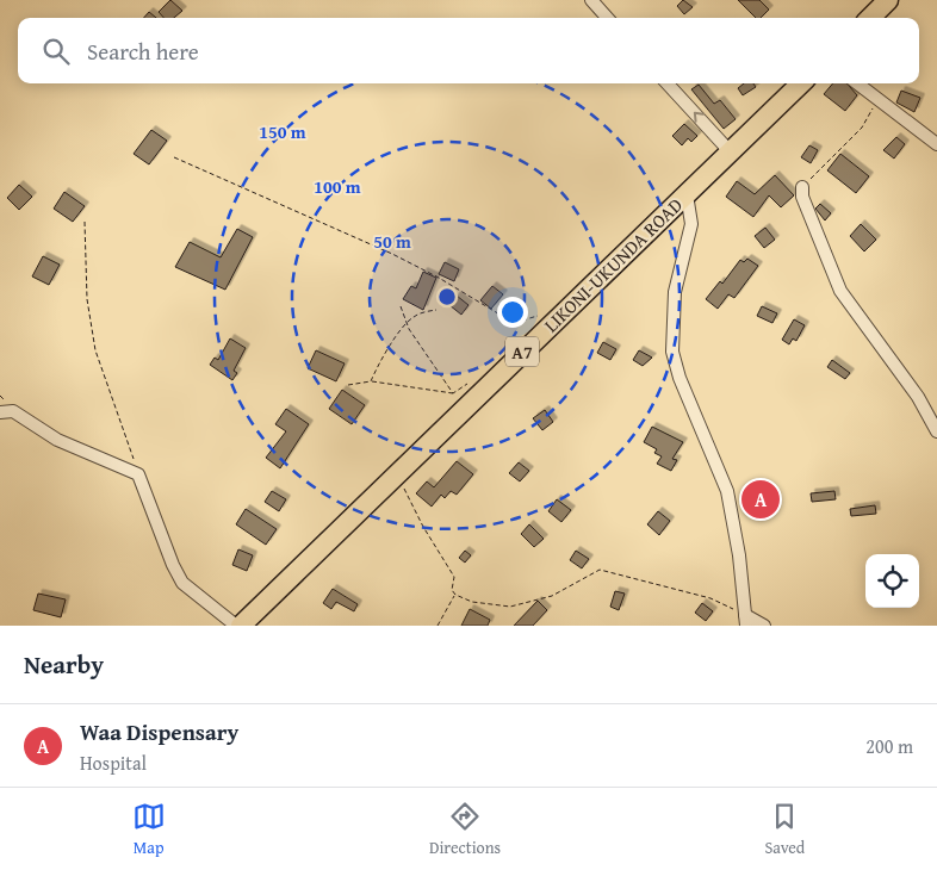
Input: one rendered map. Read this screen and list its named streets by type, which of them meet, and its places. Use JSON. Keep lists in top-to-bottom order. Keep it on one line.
{"streets":{"highway":["LIKONI-UKUNDA ROAD","A7"]},"page":{"search":"Search here","pins":"A","heading":"Nearby","list":[{"mark":"A","name":"Waa Dispensary","note":"Hospital","value":"200 m"}],"nav":["Map","Directions","Saved"]},"rings":["150 m","100 m","50 m"]}
